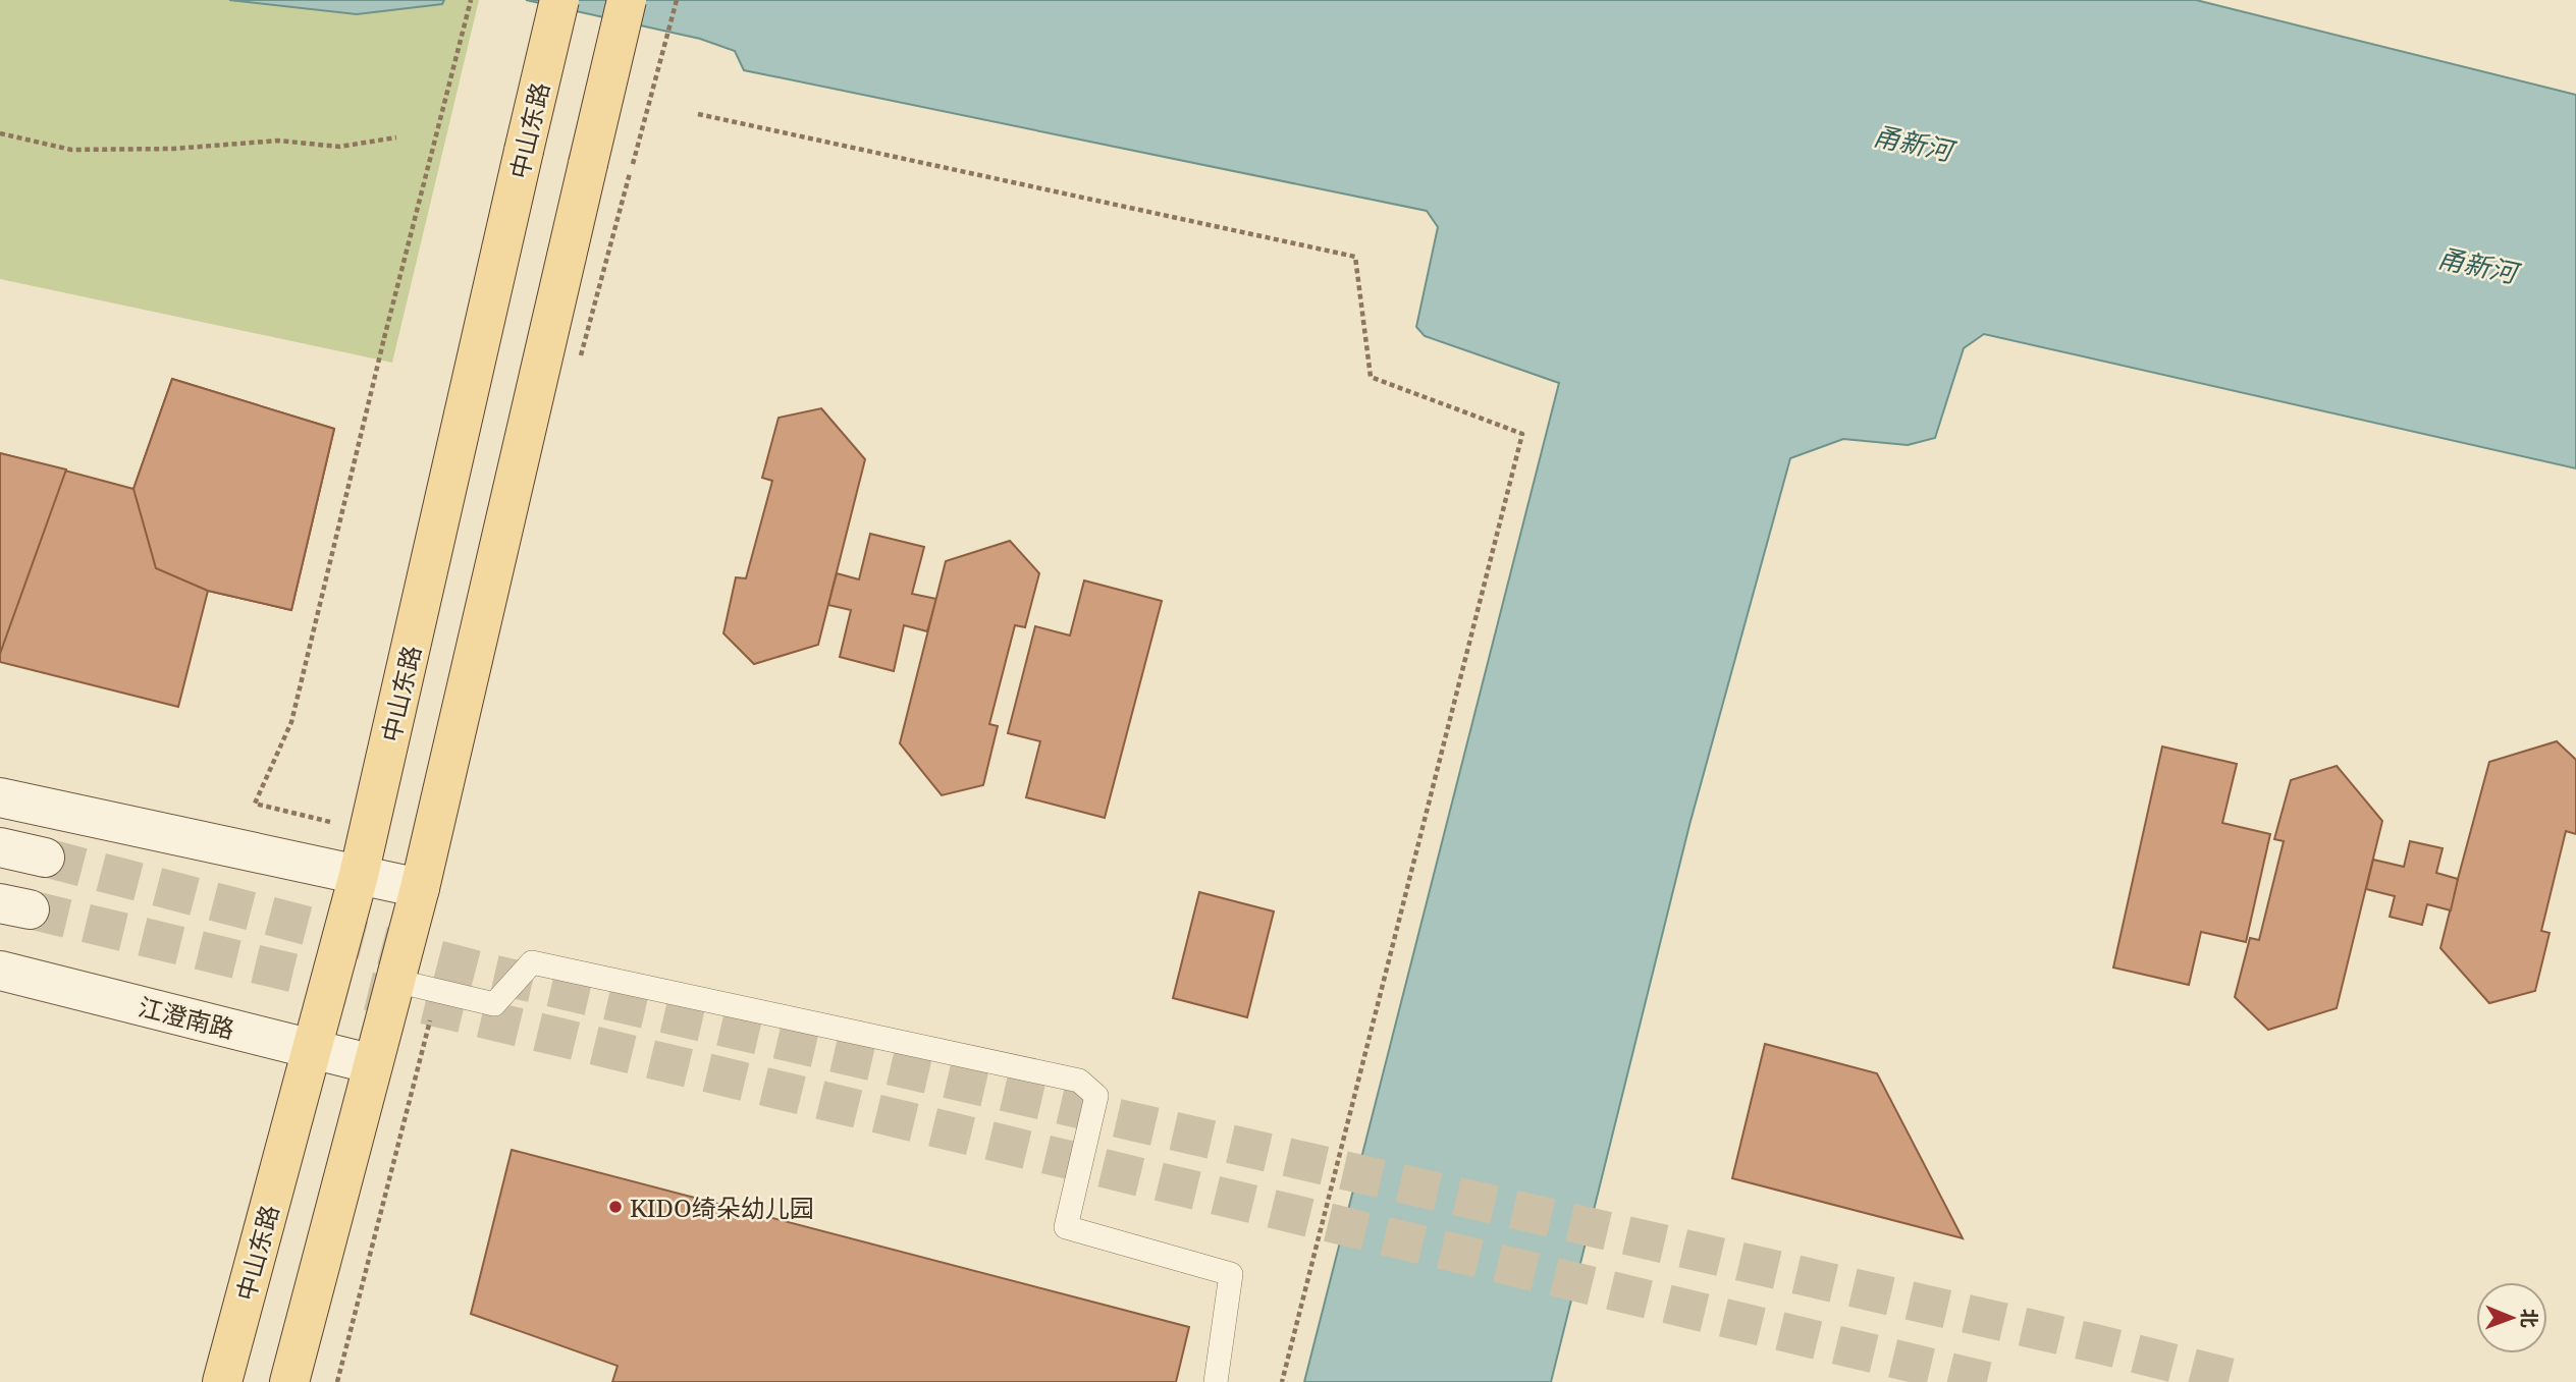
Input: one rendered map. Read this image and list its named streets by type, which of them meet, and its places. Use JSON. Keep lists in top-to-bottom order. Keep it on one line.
{"streets":{"main road":["中山东路","江澄南路"]},"crossings":[["中山东路","江澄南路"]],"water":["甬新河"],"places":["KIDO绮朵幼儿园"],"north":"right"}
